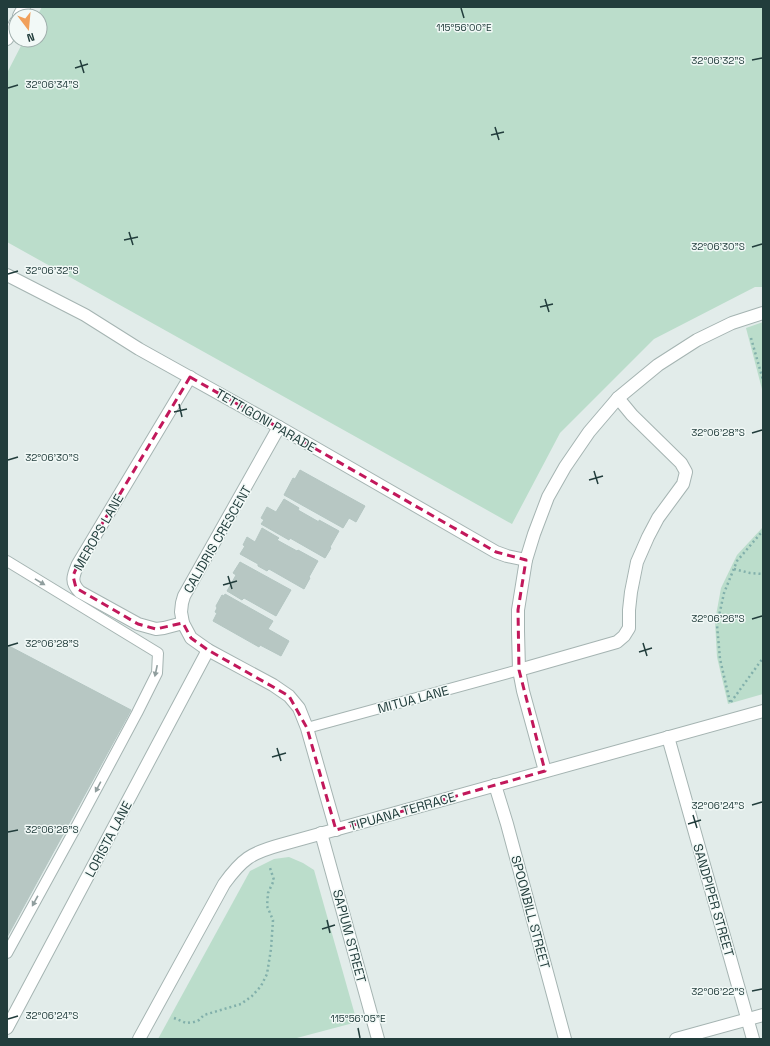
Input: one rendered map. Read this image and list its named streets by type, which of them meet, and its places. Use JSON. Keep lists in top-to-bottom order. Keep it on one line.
{"streets":{"street":["TETTIGONI PARADE","MEROPS LANE","CALIDRIS CRESCENT","TIPUANA TERRACE","LORISTA LANE","SANDPIPER STREET","SPOONBILL STREET","SAPIUM STREET"],"lane":["MITUA LANE"]},"crossings":[["TETTIGONI PARADE","MEROPS LANE"],["TETTIGONI PARADE","CALIDRIS CRESCENT"],["MEROPS LANE","CALIDRIS CRESCENT"],["CALIDRIS CRESCENT","MITUA LANE"],["CALIDRIS CRESCENT","TIPUANA TERRACE"],["CALIDRIS CRESCENT","LORISTA LANE"],["TIPUANA TERRACE","SANDPIPER STREET"],["TIPUANA TERRACE","SPOONBILL STREET"],["TIPUANA TERRACE","SAPIUM STREET"]],"north":"bottom","coordinates":["115°56'00\"E","32°06'32\"S","32°06'34\"S","32°06'30\"S","32°06'28\"S","32°06'26\"S","32°06'24\"S","32°06'22\"S","115°56'05\"E"]}
